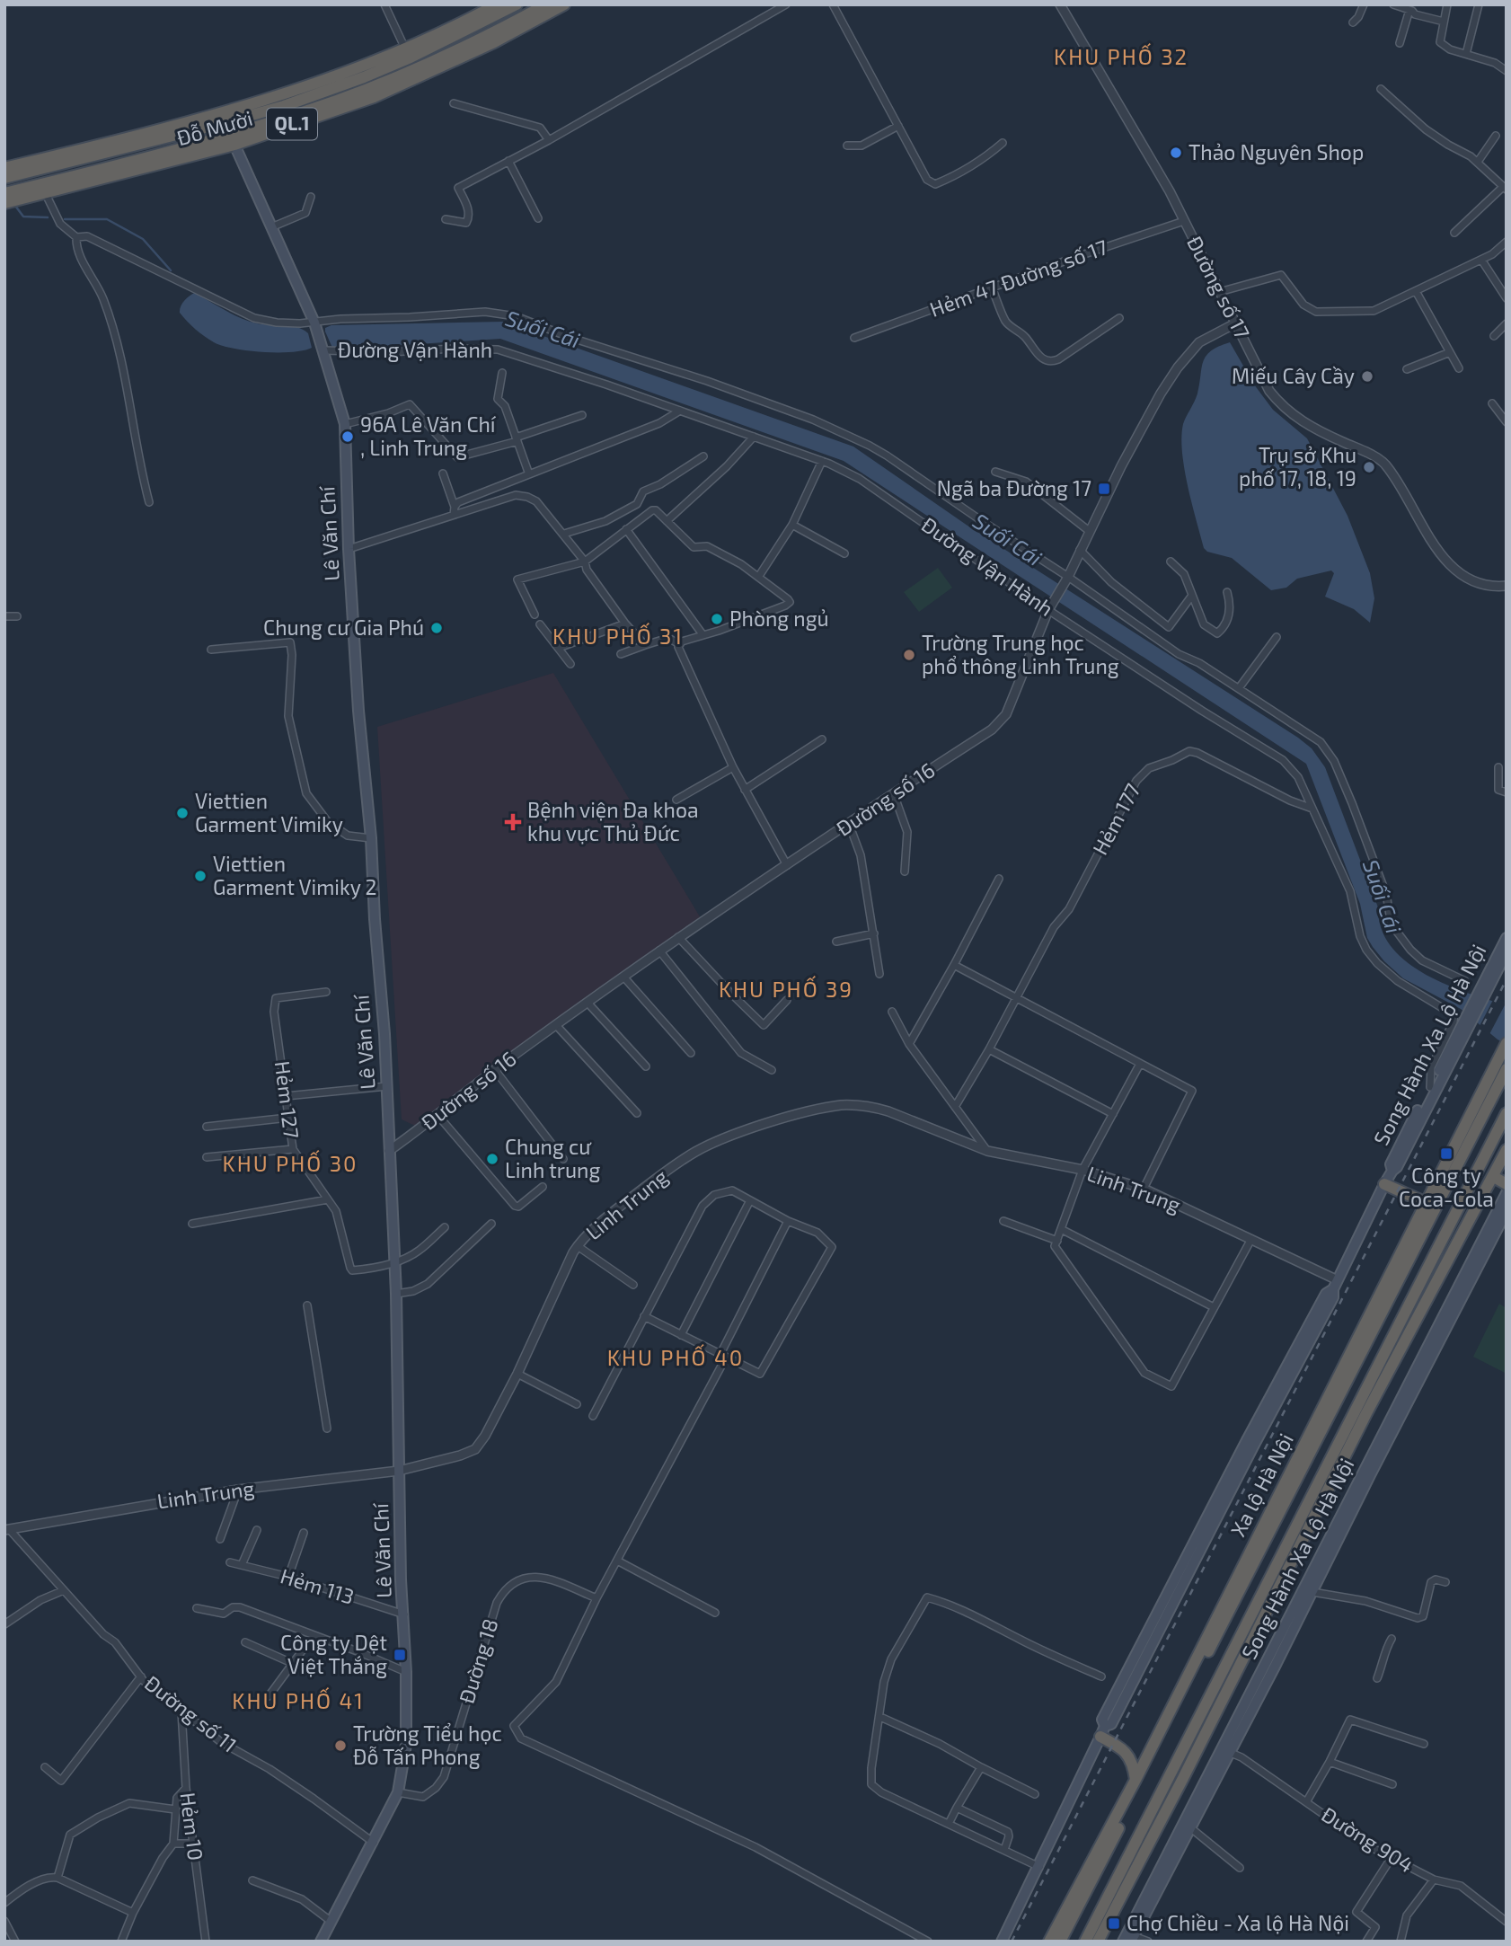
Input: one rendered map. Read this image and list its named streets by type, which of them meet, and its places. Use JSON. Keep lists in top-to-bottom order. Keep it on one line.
{"streets":{"highway":["QL.1","Đỗ Mười","Xa lộ Hà Nội"],"main road":["Lê Văn Chí","Song Hành Xa Lộ Hà Nội"],"street":["Hẻm 47 Đường số 17","Đường số 17","Đường Vận Hành","Đường số 16","Hẻm 177","Hẻm 127","Linh Trung","Hẻm 113","Đường 18","Đường số 11","Hẻm 10","Đường 904"]},"crossings":[["Đỗ Mười","Lê Văn Chí"],["Hẻm 47 Đường số 17","Đường số 17"],["Đường số 17","Đường số 16"],["Đường Vận Hành","Lê Văn Chí"],["Đường Vận Hành","Đường số 16"],["Đường Vận Hành","Hẻm 177"],["Đường Vận Hành","Song Hành Xa Lộ Hà Nội"],["Lê Văn Chí","Đường số 16"],["Lê Văn Chí","Hẻm 127"],["Lê Văn Chí","Linh Trung"],["Lê Văn Chí","Hẻm 113"],["Lê Văn Chí","Đường 18"],["Lê Văn Chí","Đường số 11"],["Song Hành Xa Lộ Hà Nội","Linh Trung"],["Song Hành Xa Lộ Hà Nội","Đường 904"],["Linh Trung","Đường số 11"],["Đường số 11","Hẻm 10"]],"districts":["KHU PHỐ 32","KHU PHỐ 31","KHU PHỐ 39","KHU PHỐ 30","KHU PHỐ 40","KHU PHỐ 41"],"water":["Suối Cái"],"places":{"other":["Thảo Nguyên Shop","Miếu Cây Cầy","96A Lê Văn Chí , Linh Trung","Trụ sở Khu phố 17, 18, 19","Phòng ngủ","Chung cư Gia Phú","Trường Trung học phổ thông Linh Trung","Viettien Garment Vimiky","Viettien Garment Vimiky 2","Chung cư Linh trung","Trường Tiểu học Đỗ Tấn Phong"],"transit":["Ngã ba Đường 17","Công ty Coca-Cola","Công ty Dệt Việt Thắng","Chợ Chiều - Xa lộ Hà Nội"],"health":["Bệnh viện Đa khoa khu vực Thủ Đức"]}}
